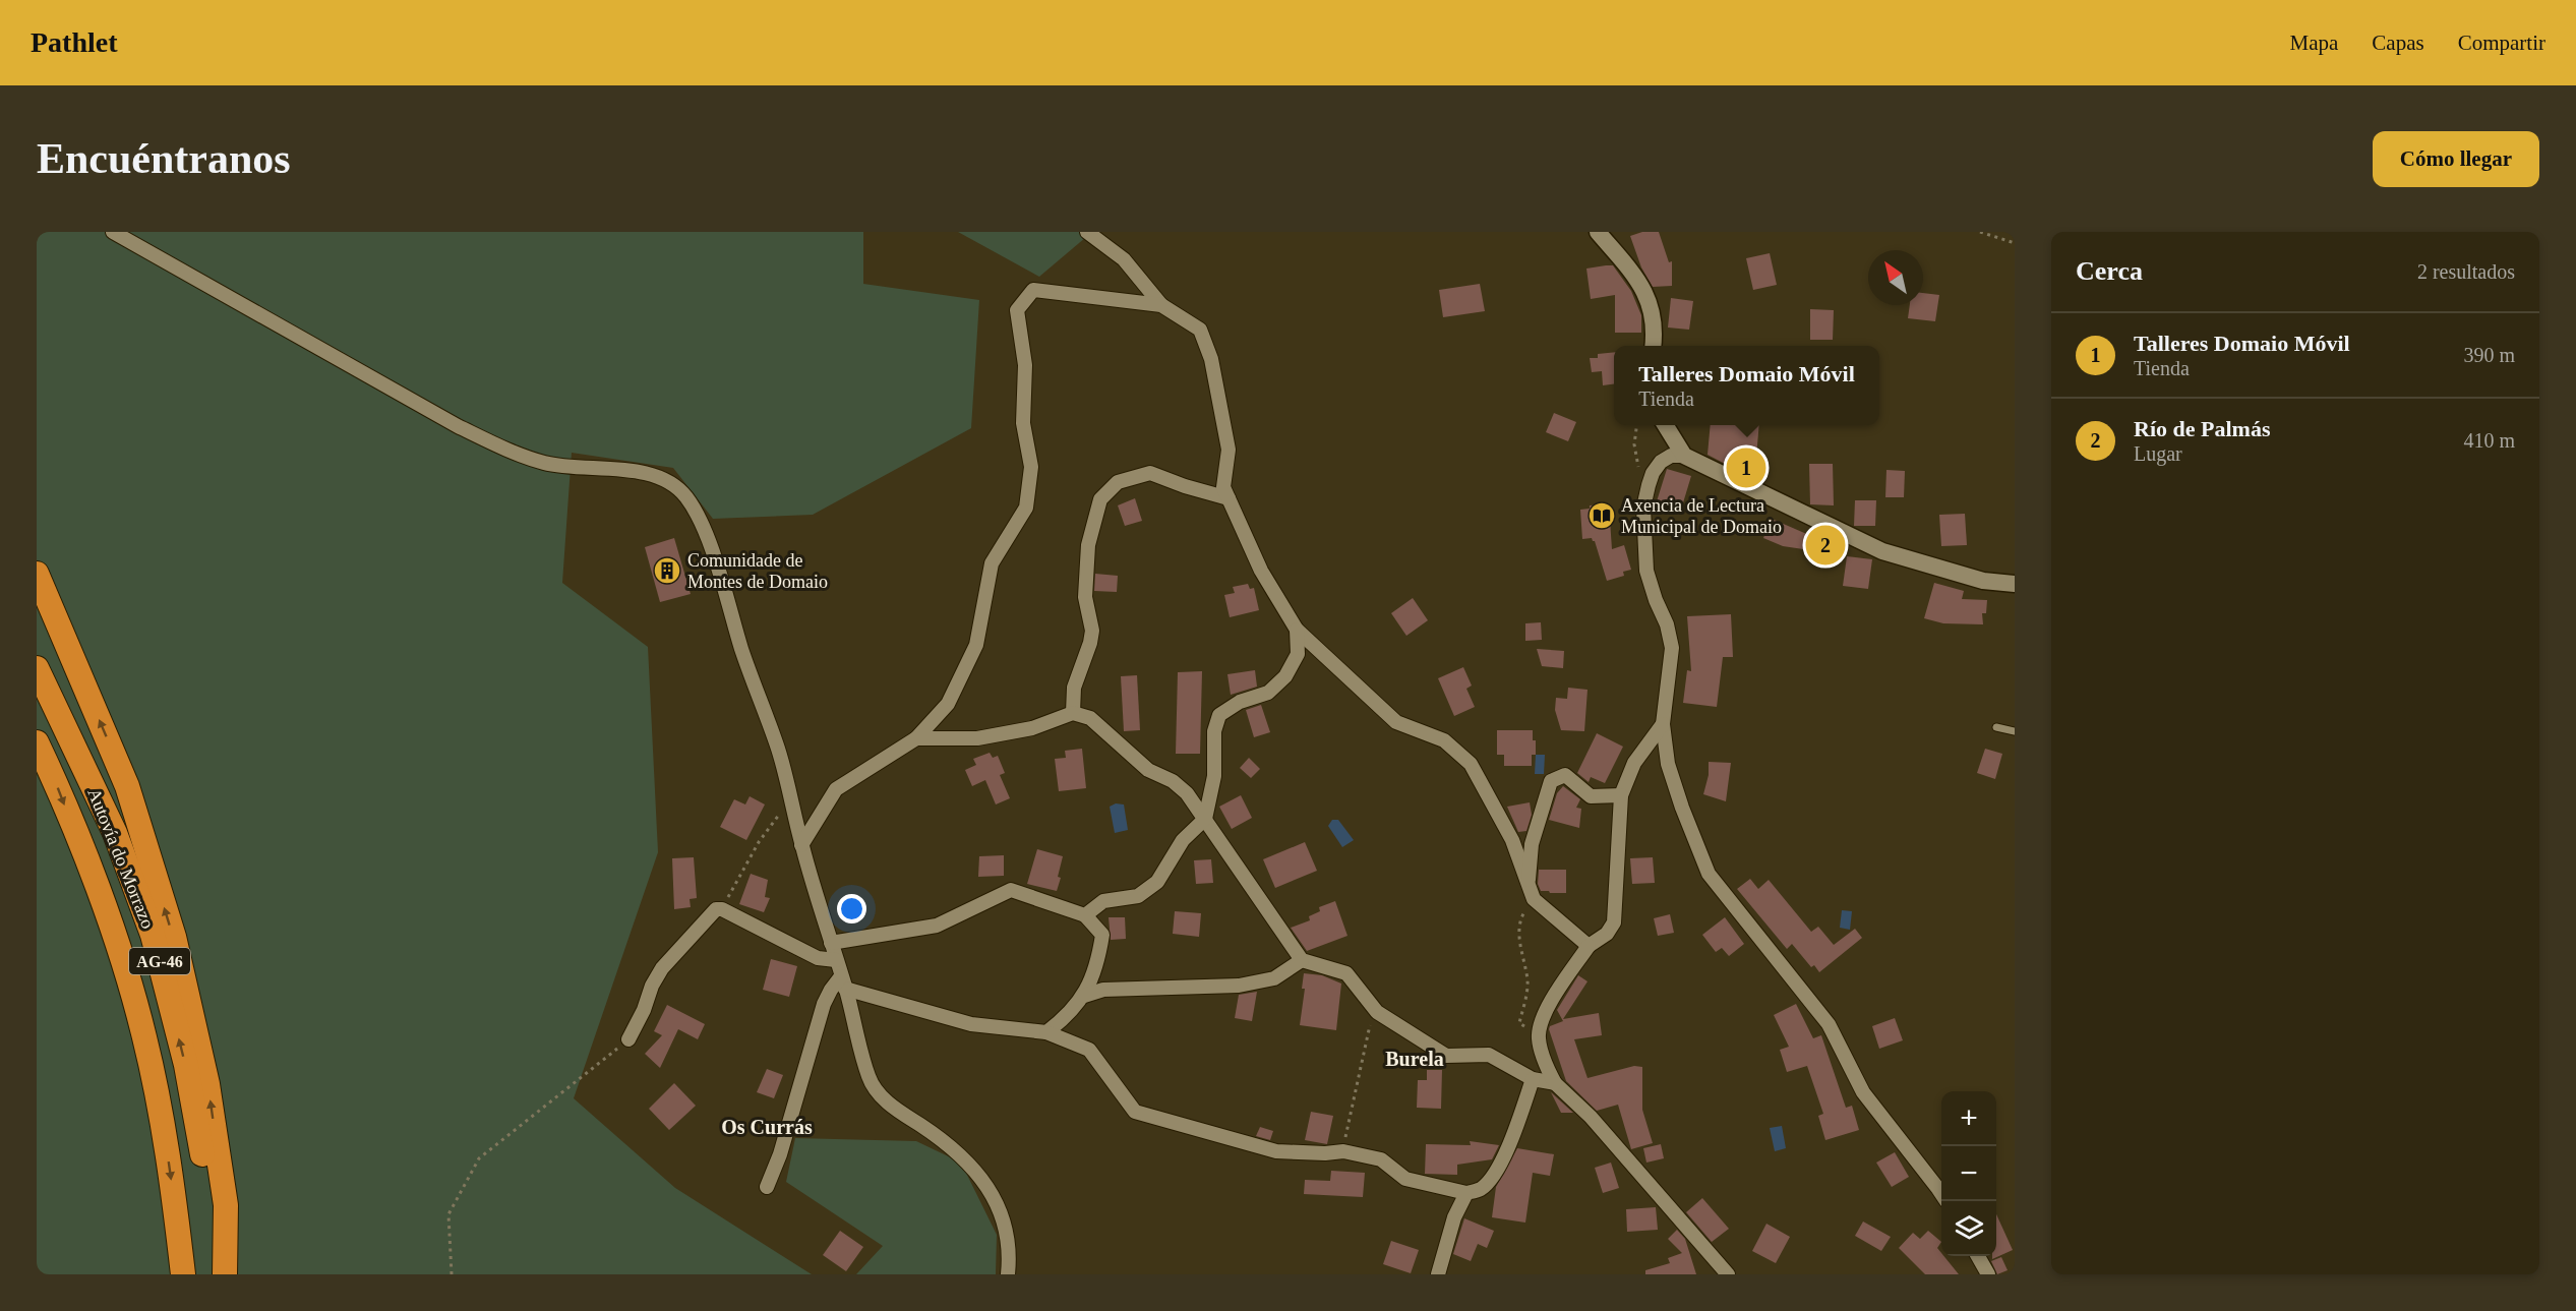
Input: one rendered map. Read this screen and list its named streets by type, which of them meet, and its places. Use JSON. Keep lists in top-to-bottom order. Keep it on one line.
{"streets":{"highway":["Autovía do Morrazo","AG-46"]},"districts":["Burela","Os Currás"],"places":{"library":["Axencia de Lectura Municipal de Domaio"],"building":["Comunidade de Montes de Domaio"]},"north":"top left","page":{"header":"Pathlet","nav":["Mapa","Capas","Compartir"],"buttons":"Cómo llegar","title":"Encuéntranos","heading":["Cerca","2 resultados"],"list":[{"mark":"1","name":"Talleres Domaio Móvil","note":"Tienda","value":"390 m"},{"mark":"2","name":"Río de Palmás","note":"Lugar","value":"410 m"}],"popup":["Talleres Domaio Móvil","Tienda"],"pins":["1","2"],"map_buttons":["+","−"]}}
